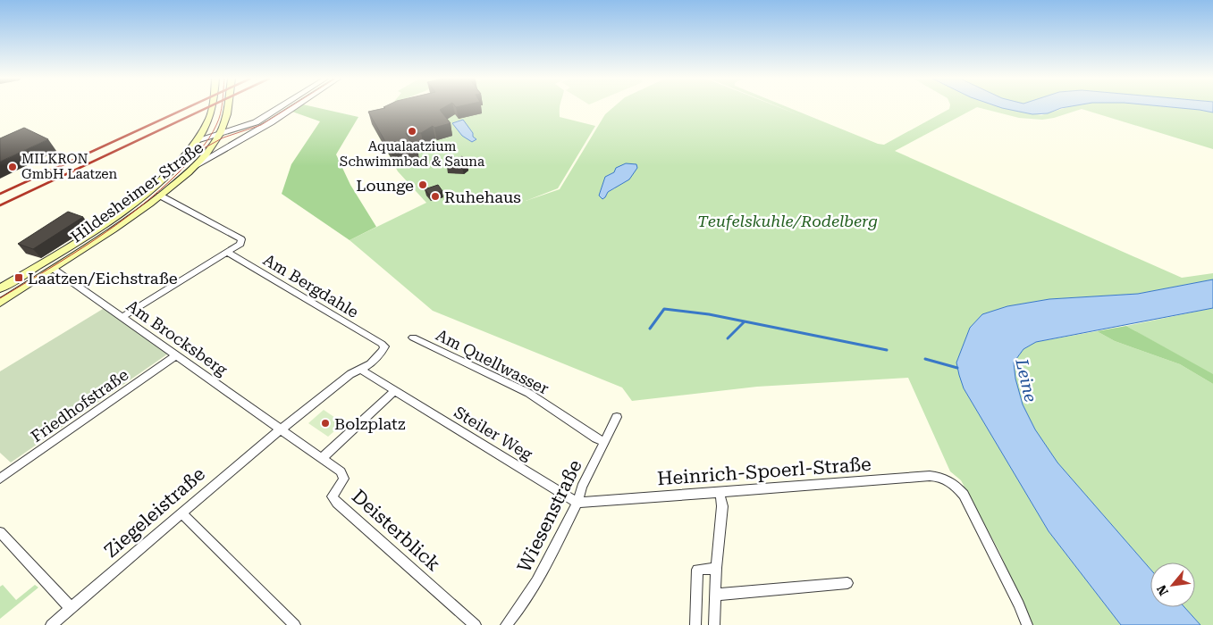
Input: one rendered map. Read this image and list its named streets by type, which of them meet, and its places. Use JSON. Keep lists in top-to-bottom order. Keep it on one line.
{"streets":{"main road":["Hildesheimer Straße"],"street":["Am Bergdahle","Am Brocksberg","Am Quellwasser","Friedhofstraße","Steiler Weg","Heinrich-Spoerl-Straße","Ziegeleistraße","Wiesenstraße","Deisterblick"]},"crossings":[["Hildesheimer Straße","Am Brocksberg"],["Am Bergdahle","Ziegeleistraße"],["Am Brocksberg","Friedhofstraße"],["Am Brocksberg","Ziegeleistraße"],["Am Quellwasser","Wiesenstraße"],["Steiler Weg","Heinrich-Spoerl-Straße"],["Steiler Weg","Ziegeleistraße"],["Steiler Weg","Wiesenstraße"],["Heinrich-Spoerl-Straße","Wiesenstraße"]],"water":["Leine"],"parks":["Teufelskuhle/Rodelberg"],"places":{"other":["Aqualaatzium Schwimmbad & Sauna","MILKRON GmbH Laatzen","Lounge","Ruhehaus","Bolzplatz"],"transit":["Laatzen/Eichstraße"]},"north":"bottom left"}
